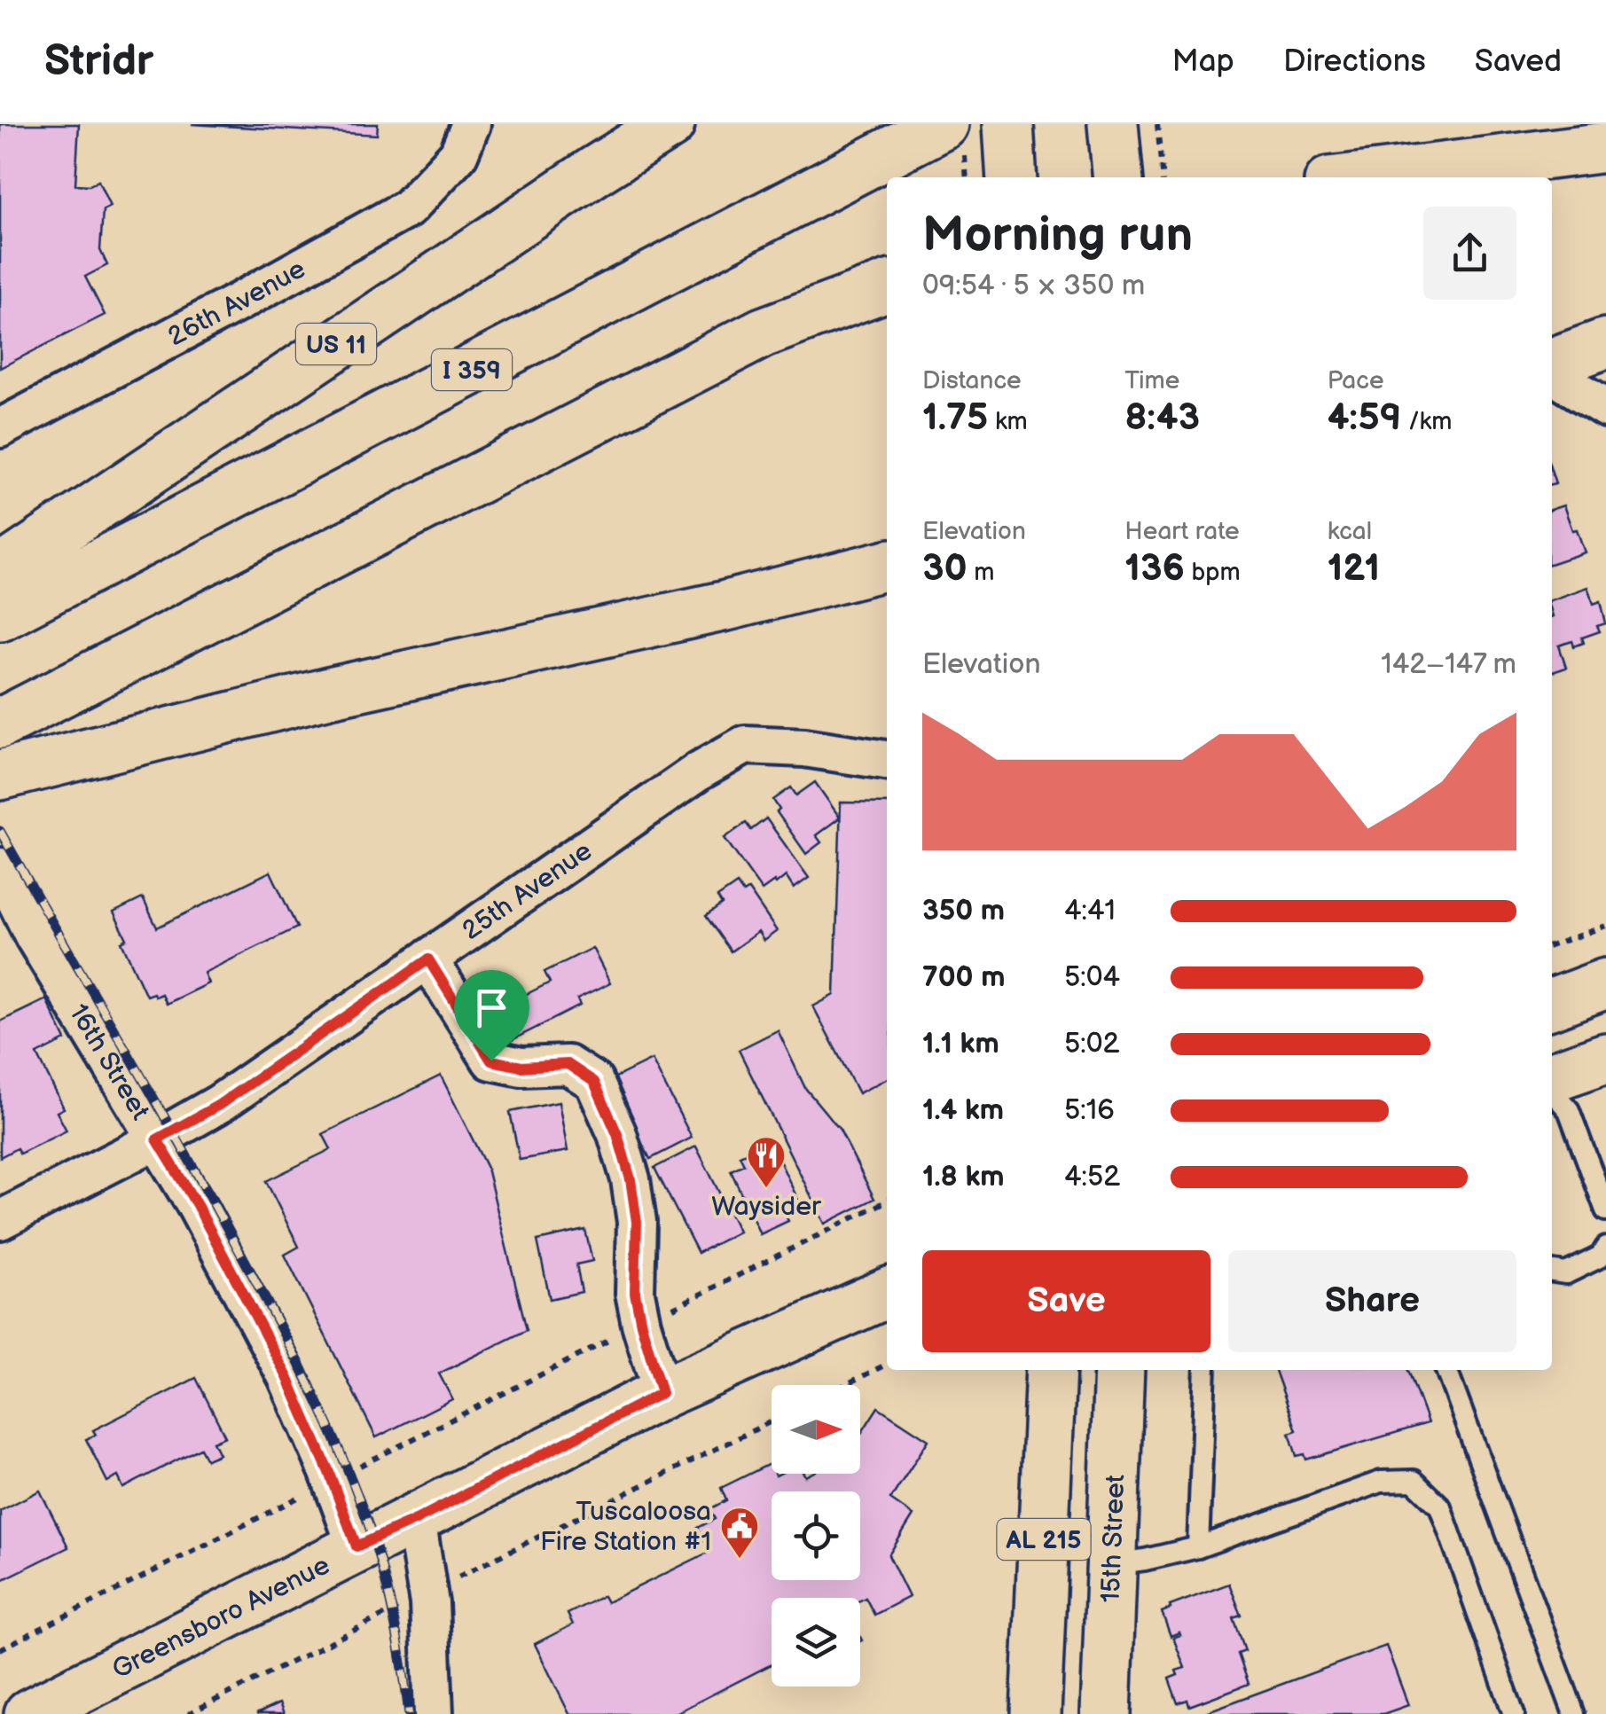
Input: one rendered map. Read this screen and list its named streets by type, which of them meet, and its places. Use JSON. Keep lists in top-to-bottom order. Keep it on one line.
{"streets":{"main road":["US 11","I 359","AL 215","15th Street","Greensboro Avenue"],"street":["26th Avenue","25th Avenue","16th Street"]},"crossings":[["25th Avenue","16th Street"],["16th Street","Greensboro Avenue"]],"places":{"restaurant":["Waysider"],"public building":["Tuscaloosa Fire Station #1"]},"north":"right","page":{"header":"Stridr","nav":["Map","Directions","Saved"],"heading":["Morning run","09:54 · 5 × 350 m"],"stats":[["Distance","1.75 km"],["Time","8:43"],["Pace","4:59 /km"],["Elevation","30 m"],["Heart rate","136 bpm"],["kcal","121"]],"chart":["Elevation","142–147 m"],"list":[{"name":"350 m","note":"4:41"},{"name":"700 m","note":"5:04"},{"name":"1.1 km","note":"5:02"},{"name":"1.4 km","note":"5:16"},{"name":"1.8 km","note":"4:52"}],"buttons":["Save","Share"]}}
